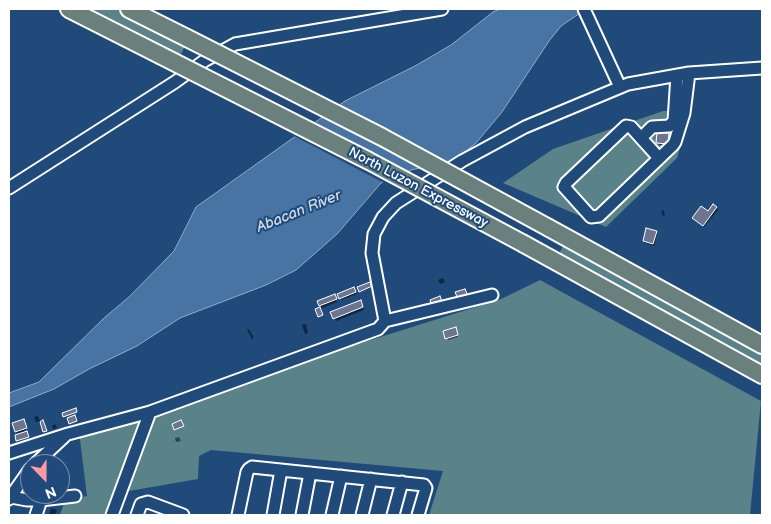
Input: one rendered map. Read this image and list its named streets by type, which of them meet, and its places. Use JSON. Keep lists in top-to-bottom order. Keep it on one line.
{"streets":{"highway":["North Luzon Expressway"]},"water":["Abacan River"],"north":"bottom"}
